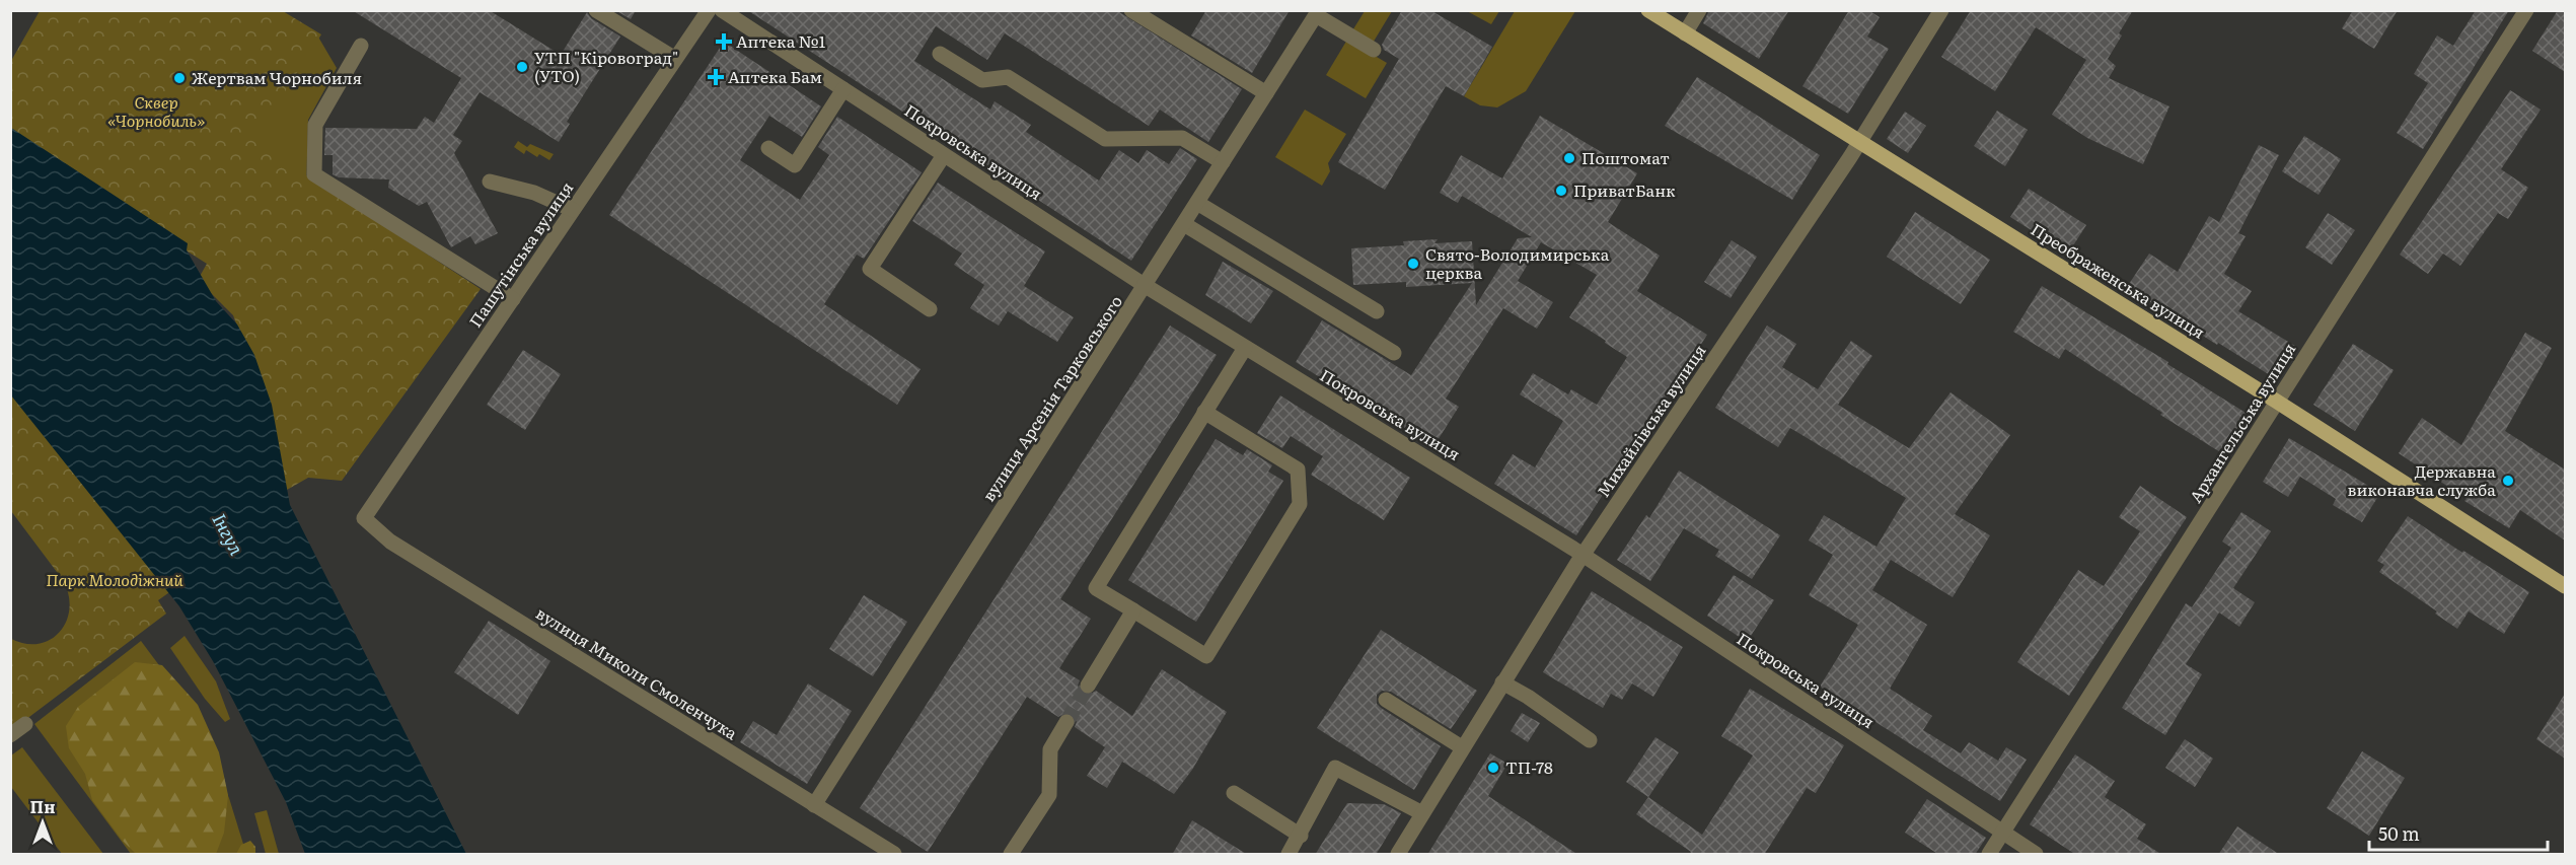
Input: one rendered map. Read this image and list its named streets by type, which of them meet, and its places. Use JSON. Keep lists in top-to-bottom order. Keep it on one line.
{"streets":{"main road":["Преображенська вулиця"],"street":["Покровська вулиця","Пашутінська вулиця","вулиця Арсенія Тарковського","Михайлівська вулиця","Архангельська вулиця","вулиця Миколи Смоленчука"]},"crossings":[["Покровська вулиця","вулиця Арсенія Тарковського"],["Покровська вулиця","Михайлівська вулиця"],["Покровська вулиця","Архангельська вулиця"],["Пашутінська вулиця","вулиця Миколи Смоленчука"],["Преображенська вулиця","Михайлівська вулиця"],["Преображенська вулиця","Архангельська вулиця"],["вулиця Арсенія Тарковського","вулиця Миколи Смоленчука"]],"water":["Інгул"],"parks":["Сквер «Чорнобиль»","Парк Молодіжний"],"places":{"health":["Аптека №1","Аптека Бам"],"other":["УТП \"Кіровоград\" (УТО)","Жертвам Чорнобиля","Поштомат","ПриватБанк","Свято-Володимирська церква","Державна виконавча служба","ТП-78"]},"scale_bar":"50 m","north":"top"}
